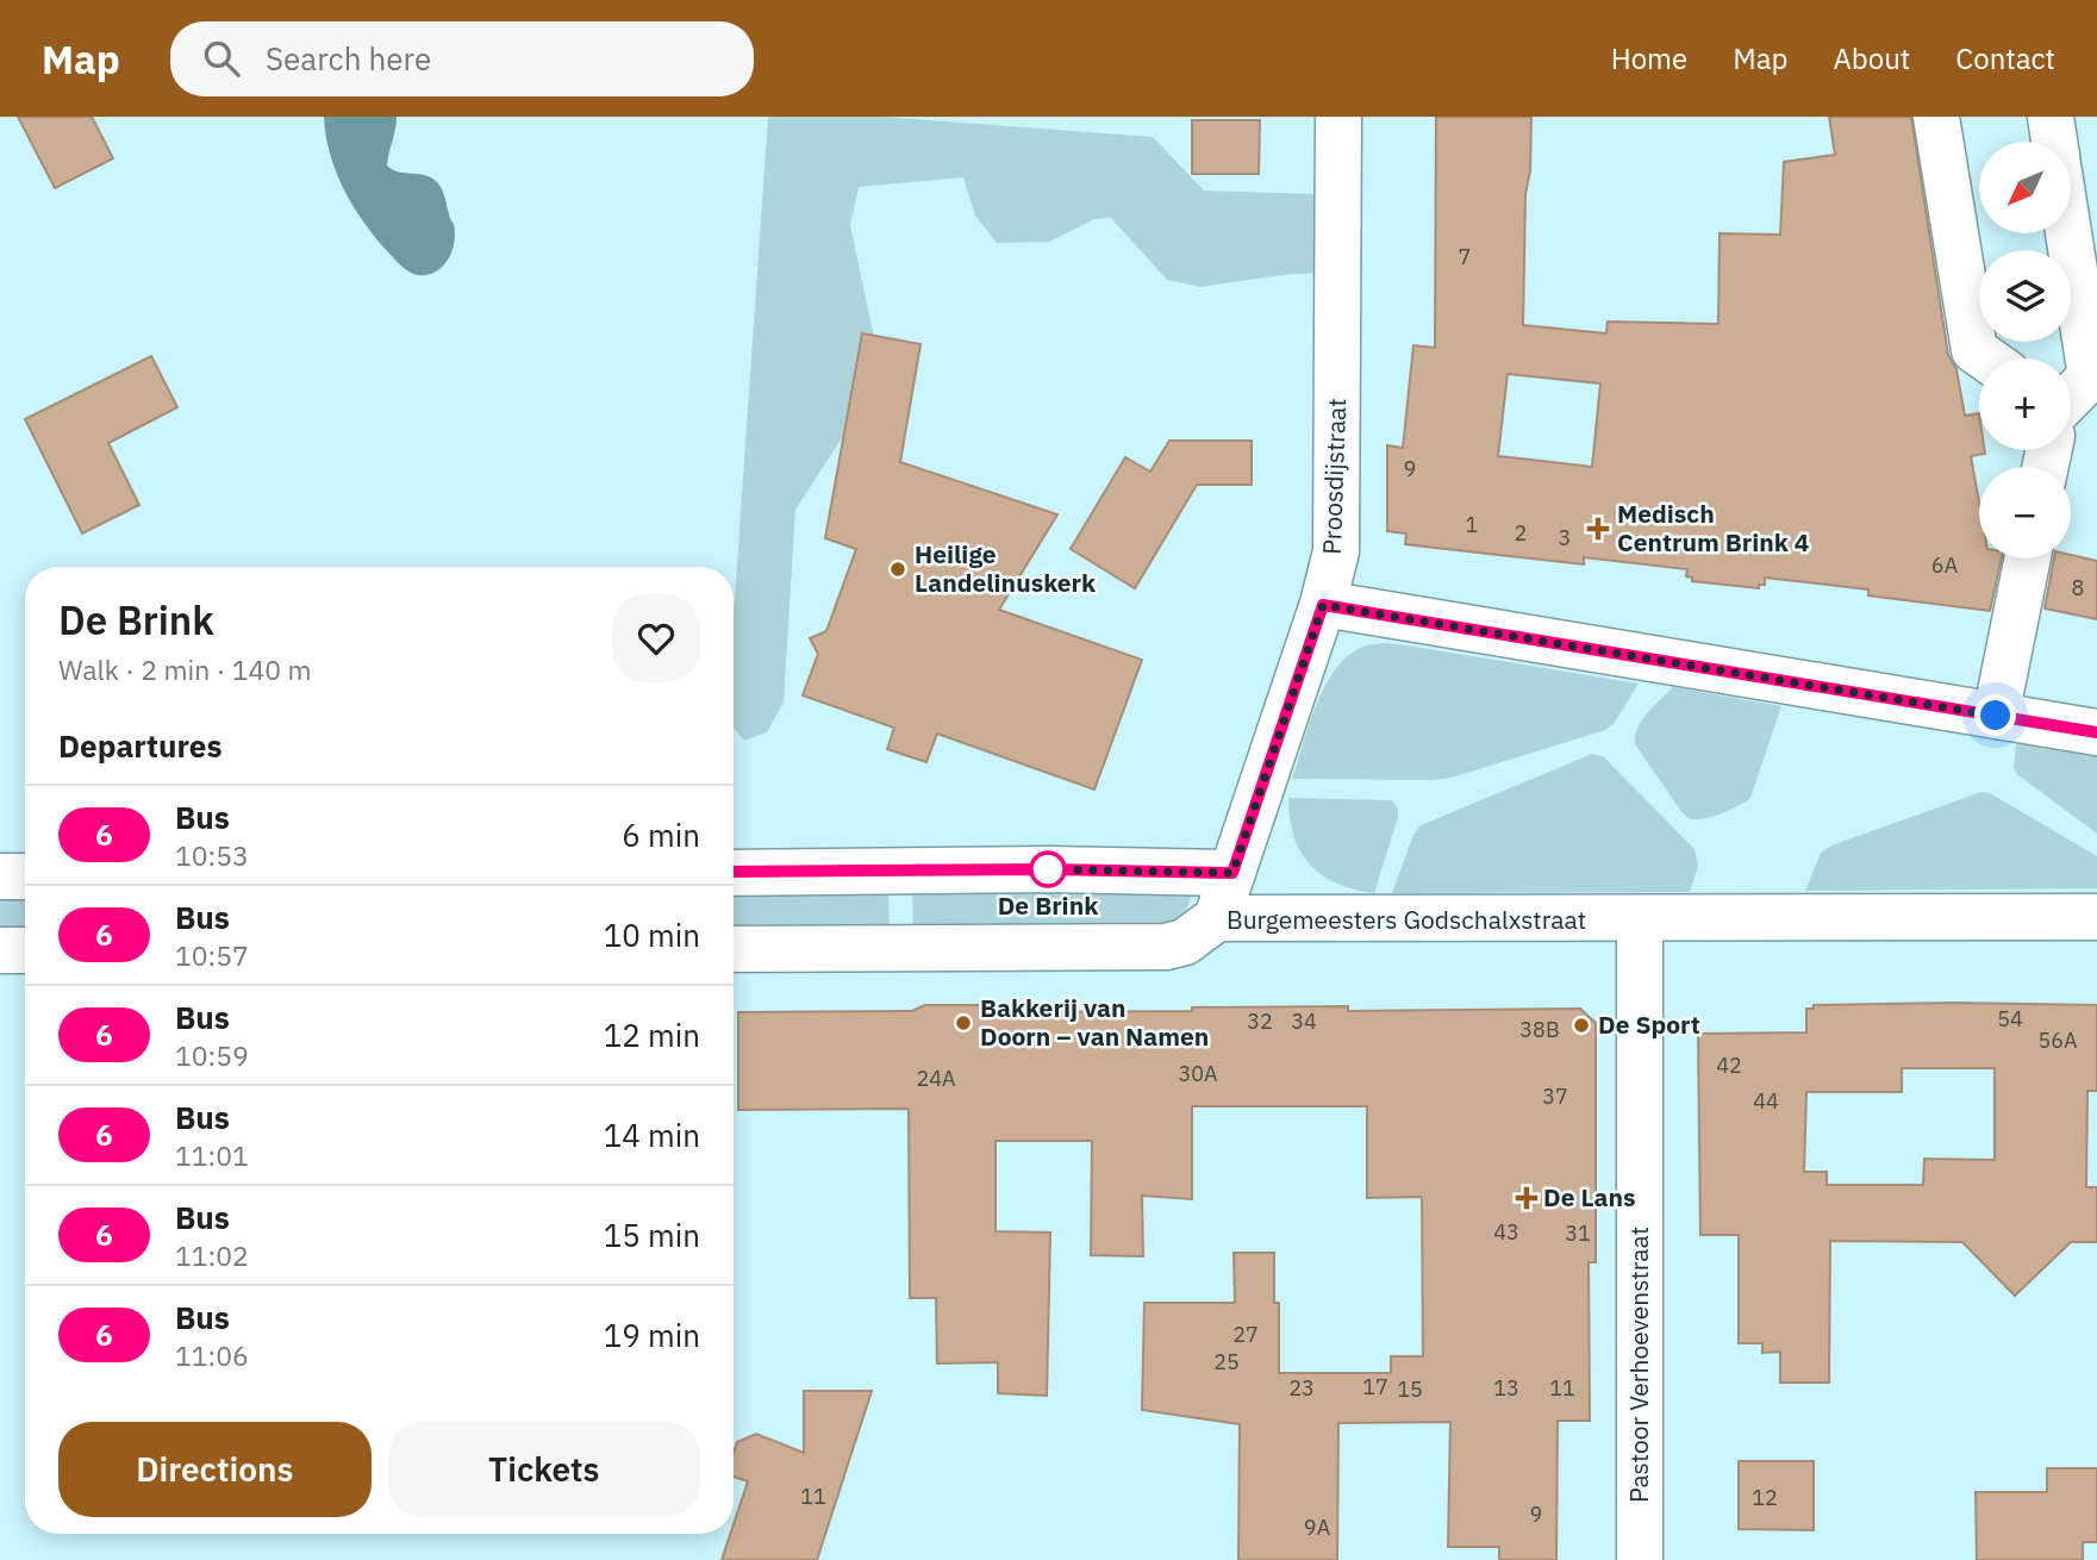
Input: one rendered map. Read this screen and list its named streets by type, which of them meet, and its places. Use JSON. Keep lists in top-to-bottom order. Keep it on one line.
{"streets":{"street":["Proosdijstraat","Burgemeesters Godschalxstraat","Pastoor Verhoevenstraat"]},"crossings":[["Proosdijstraat","Burgemeesters Godschalxstraat"],["Burgemeesters Godschalxstraat","Pastoor Verhoevenstraat"]],"places":{"health":["Medisch Centrum Brink 4","De Lans"],"other":["Heilige Landelinuskerk","De Brink","Bakkerij van Doorn – van Namen","De Sport"]},"lines":["bus line 6"],"house_numbers":["7","9","1","2","3","6A","8","54","32","34","38B","56A","42","30A","24A","37","44","43","31","27","25","17","23","13","11","15","11","12","9","9A"],"north":"bottom left","page":{"header":"Map","search":"Search here","nav":["Home","Map","About","Contact"],"map_buttons":["+","−"],"heading":[["De Brink","Walk · 2 min · 140 m"],"Departures"],"list":[{"mark":"6","name":"Bus","note":"10:53","value":"6 min"},{"mark":"6","name":"Bus","note":"10:57","value":"10 min"},{"mark":"6","name":"Bus","note":"10:59","value":"12 min"},{"mark":"6","name":"Bus","note":"11:01","value":"14 min"},{"mark":"6","name":"Bus","note":"11:02","value":"15 min"},{"mark":"6","name":"Bus","note":"11:06","value":"19 min"}],"buttons":["Directions","Tickets"]}}
